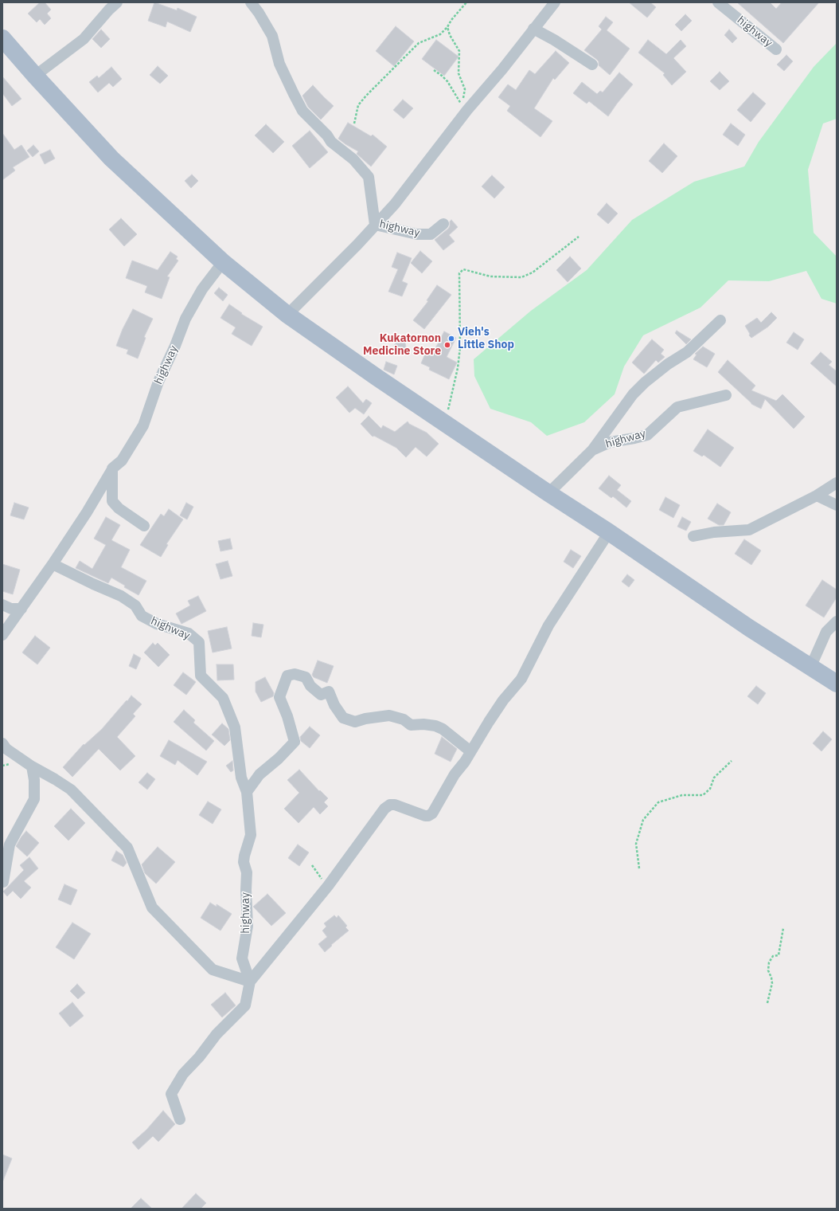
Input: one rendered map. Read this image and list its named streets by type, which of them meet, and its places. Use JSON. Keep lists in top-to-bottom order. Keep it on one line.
{"streets":{"street":["highway"]},"places":["Vieh's Little Shop","Kukatornon Medicine Store"]}
